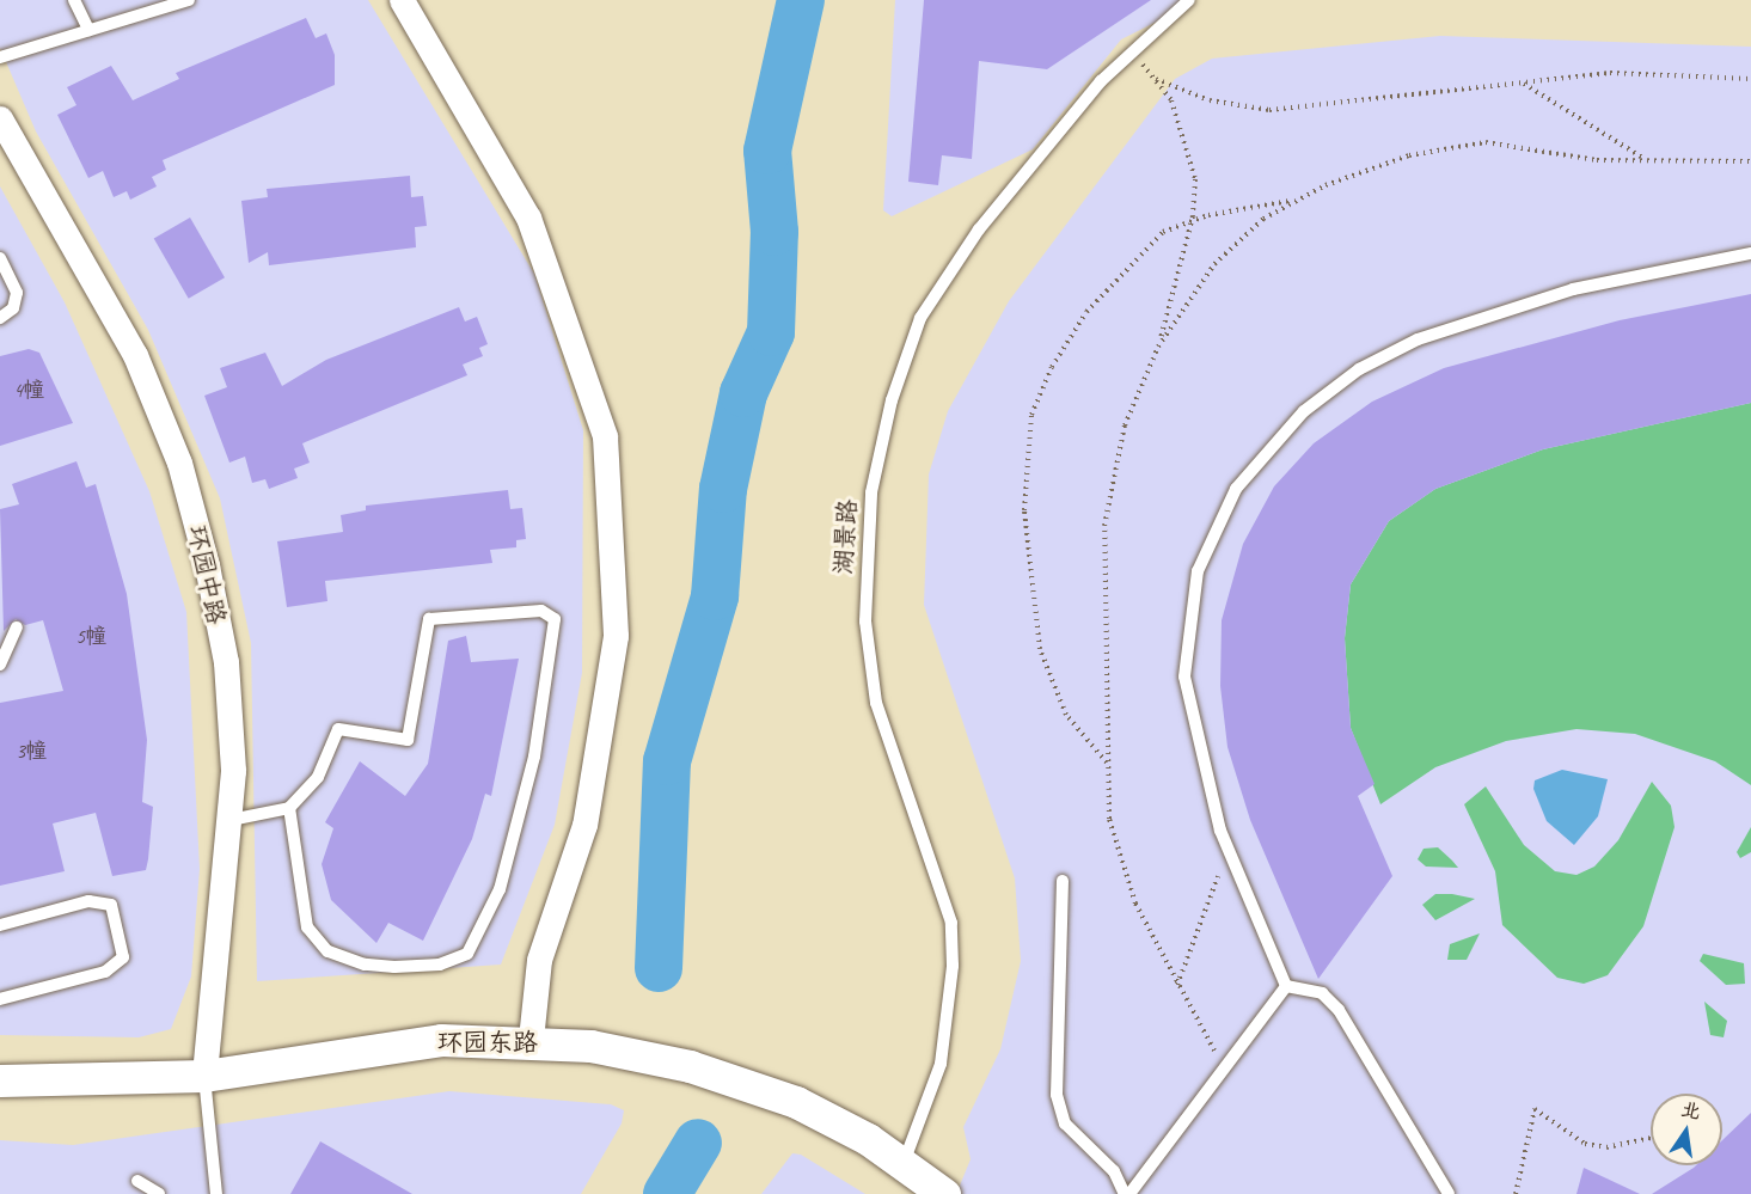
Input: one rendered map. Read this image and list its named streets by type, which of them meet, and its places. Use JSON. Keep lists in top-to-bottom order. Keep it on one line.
{"streets":{"street":["环园中路","环园东路"],"lane":["湖景路"]},"crossings":[["湖景路","环园东路"],["环园中路","环园东路"]],"house_numbers":["4幢","5幢","3幢"],"north":"top"}
